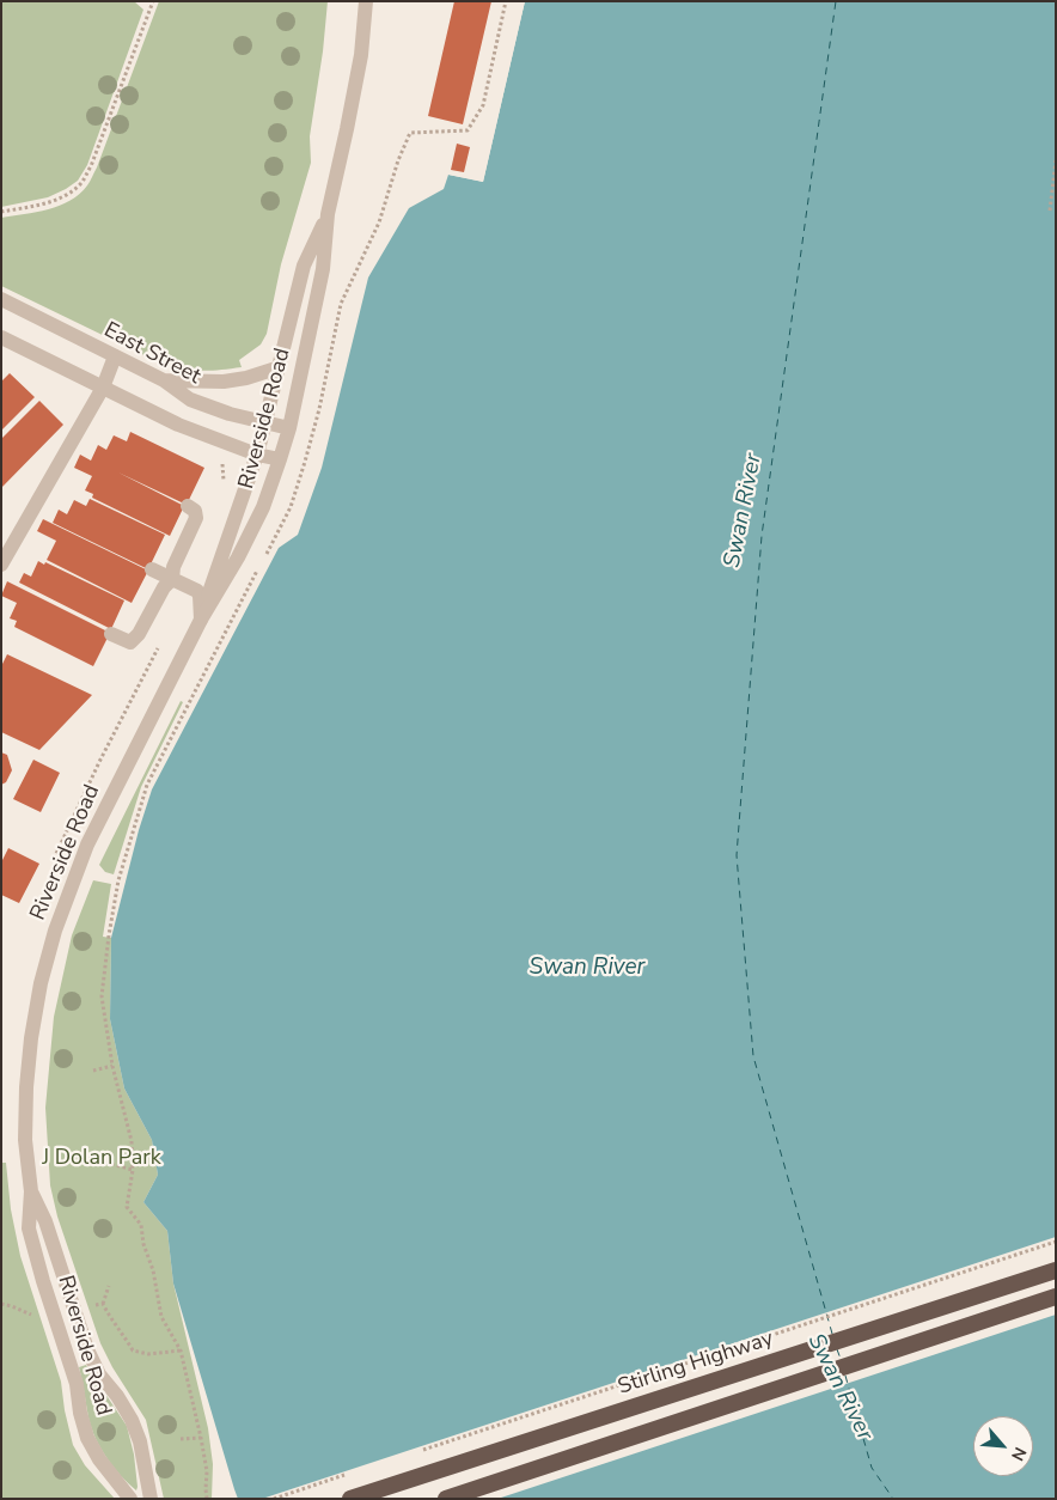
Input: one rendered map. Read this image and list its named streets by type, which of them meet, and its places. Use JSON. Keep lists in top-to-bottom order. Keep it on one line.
{"streets":{"highway":["Stirling Highway"],"street":["East Street","Riverside Road"]},"crossings":[["East Street","Riverside Road"]],"water":["Swan River"],"parks":["J Dolan Park"],"north":"bottom right"}
